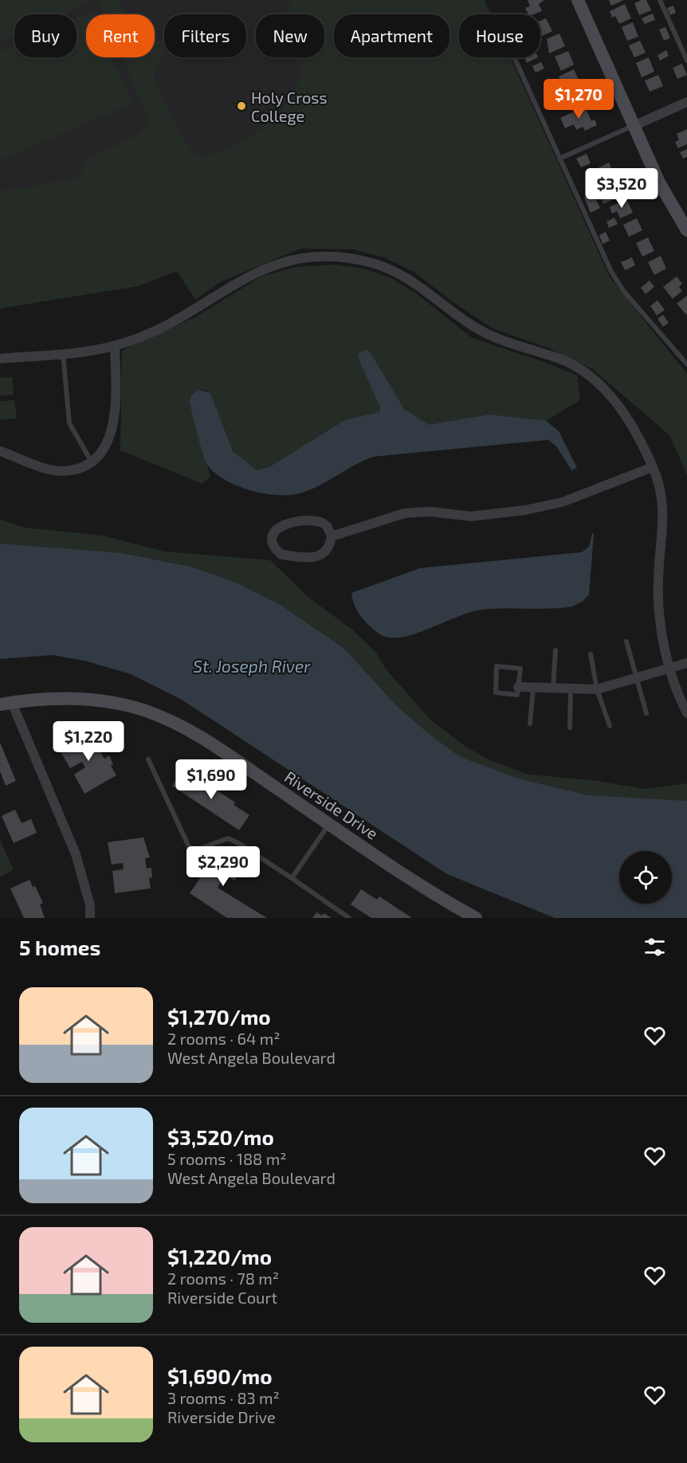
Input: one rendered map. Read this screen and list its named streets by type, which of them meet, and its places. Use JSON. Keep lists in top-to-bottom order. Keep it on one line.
{"streets":{"street":["Riverside Drive"]},"water":["St. Joseph River"],"places":["Holy Cross College"],"page":{"chip":["Buy","Rent","Filters","New","Apartment","House"],"price":["$1,270","$3,520","$1,220","$1,690","$2,290"],"heading":"5 homes","list":[{"name":"$1,270/mo","note":"2 rooms · 64 m² · West Angela Boulevard"},{"name":"$3,520/mo","note":"5 rooms · 188 m² · West Angela Boulevard"},{"name":"$1,220/mo","note":"2 rooms · 78 m² · Riverside Court"},{"name":"$1,690/mo","note":"3 rooms · 83 m² · Riverside Drive"}]}}
